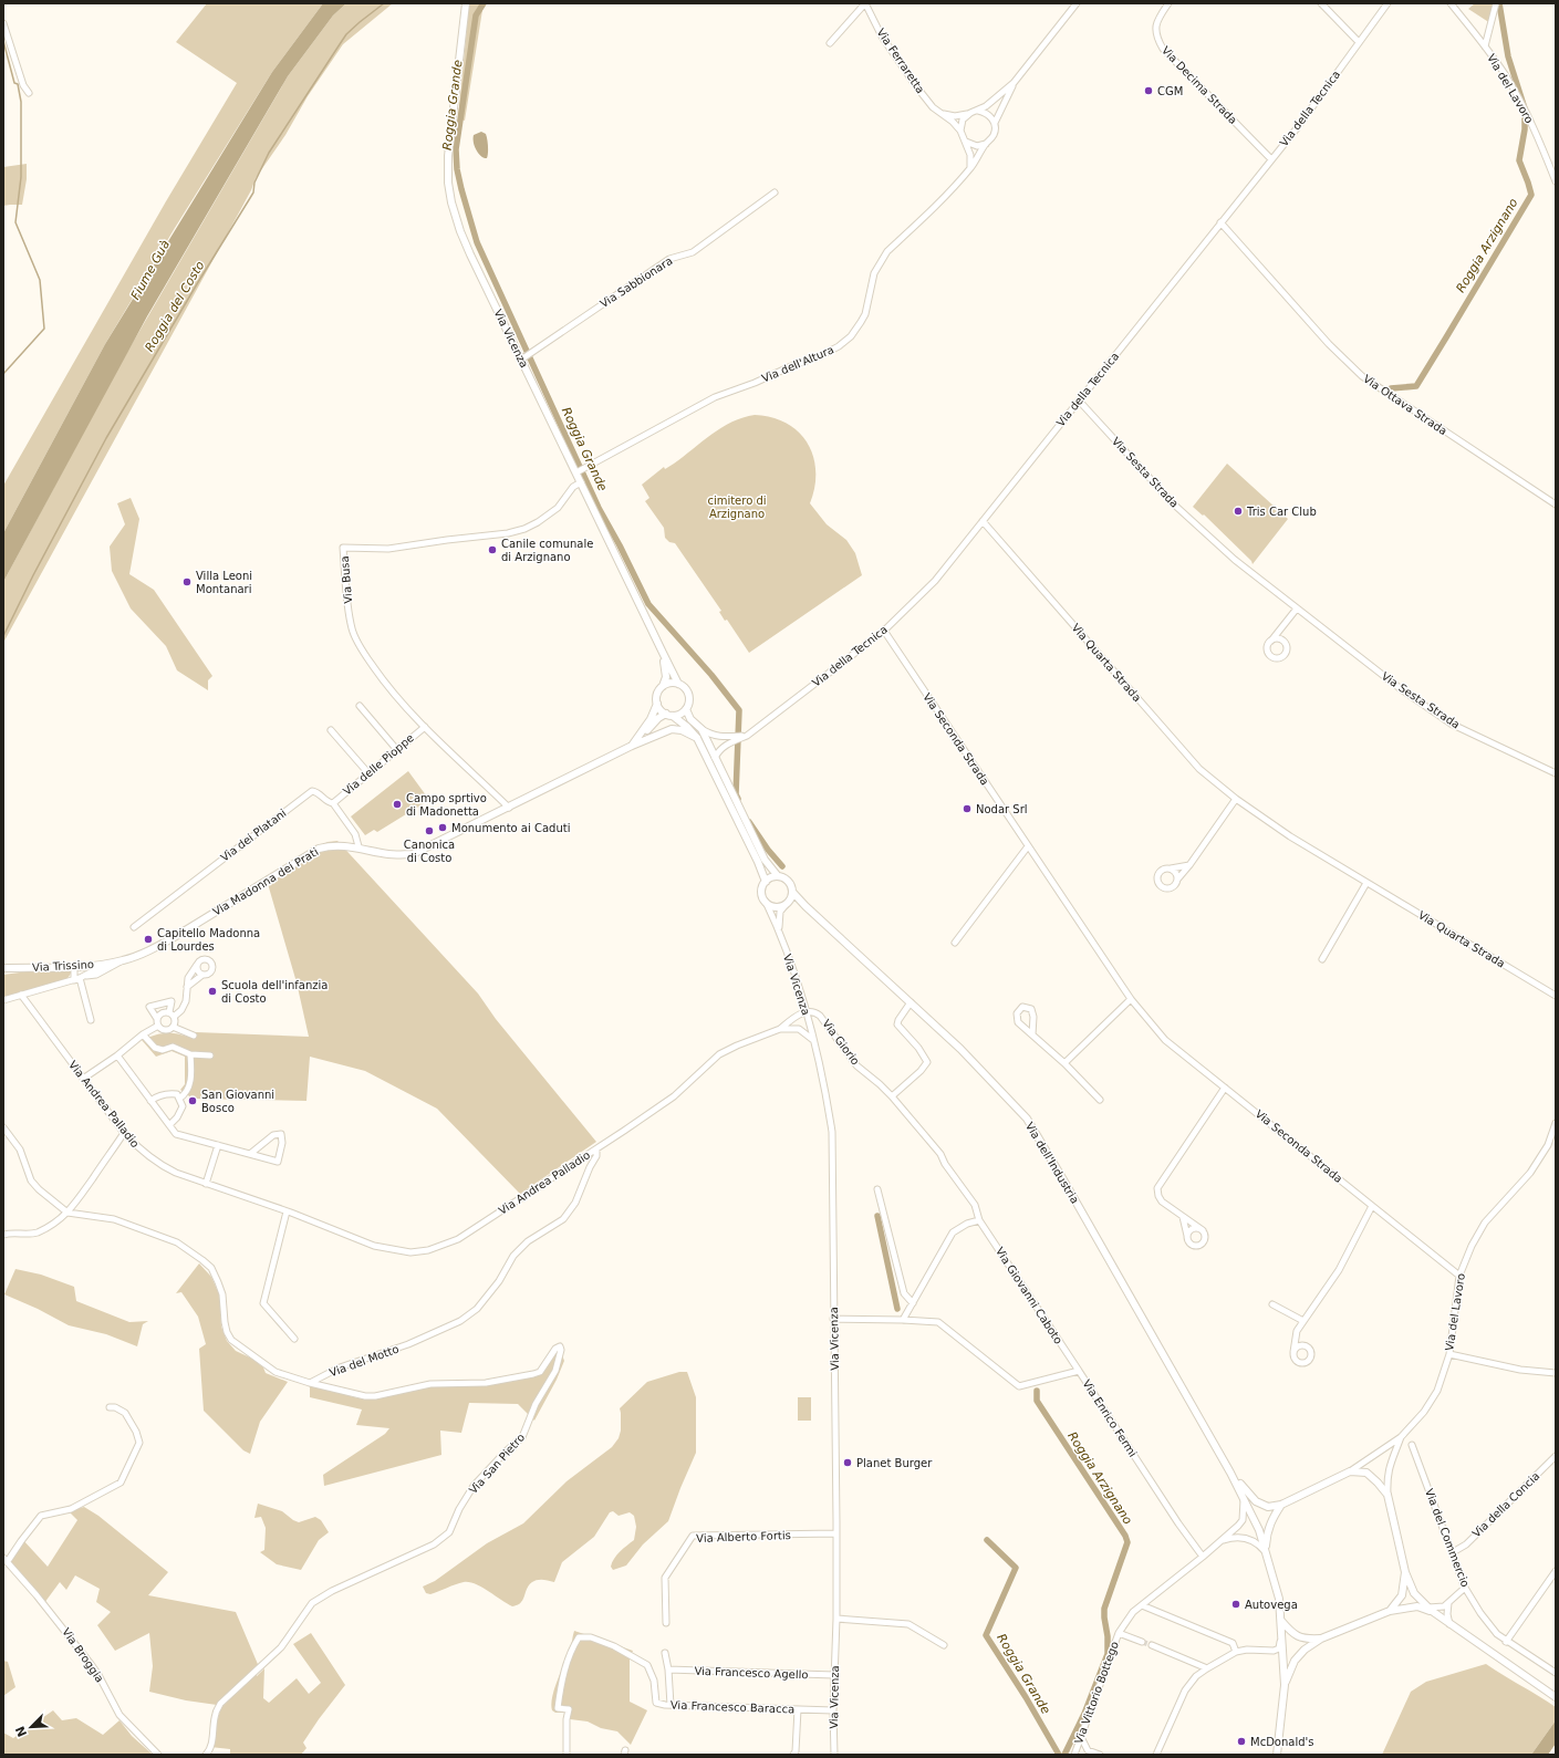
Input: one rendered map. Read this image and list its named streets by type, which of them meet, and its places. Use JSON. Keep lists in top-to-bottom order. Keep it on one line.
{"streets":{"main road":["Via Vicenza","Via Madonna dei Prati","Via Trissino","Via dell'Industria"],"street":["Via Ferraretta","Via Decima Strada","Via del Lavoro","Via della Tecnica","Via Sabbionara","Via dell'Altura","Via Ottava Strada","Via Sesta Strada","Via Busa","Via Quarta Strada","Via Seconda Strada","Via delle Pioppe","Via dei Platani","Via Giorio","Via Andrea Palladio","Via Giovanni Caboto","Via del Motto","Via Enrico Fermi","Via San Pietro","Via della Concia","Via Alberto Fortis","Via del Commercio","Via Broggia","Via Francesco Agello","Via Vittorio Bottego","Via Francesco Baracca"]},"crossings":[["Via Ferraretta","Via dell'Altura"],["Via Decima Strada","Via della Tecnica"],["Via del Lavoro","Via Seconda Strada"],["Via del Lavoro","Via dell'Industria"],["Via del Lavoro","Via Vittorio Bottego"],["Via della Tecnica","Via Ottava Strada"],["Via della Tecnica","Via Sesta Strada"],["Via della Tecnica","Via Quarta Strada"],["Via della Tecnica","Via Seconda Strada"],["Via Sabbionara","Via Vicenza"],["Via Vicenza","Via dell'Altura"],["Via Vicenza","Via Busa"],["Via Vicenza","Via Madonna dei Prati"],["Via Vicenza","Via Giorio"],["Via Vicenza","Via dell'Industria"],["Via Vicenza","Via Enrico Fermi"],["Via Vicenza","Via Alberto Fortis"],["Via Vicenza","Via Francesco Agello"],["Via Vicenza","Via Francesco Baracca"],["Via Busa","Via delle Pioppe"],["Via Busa","Via Madonna dei Prati"],["Via delle Pioppe","Via dei Platani"],["Via dei Platani","Via Madonna dei Prati"],["Via Madonna dei Prati","Via Trissino"],["Via Giorio","Via Giovanni Caboto"],["Via Andrea Palladio","Via del Motto"],["Via dell'Industria","Via Vittorio Bottego"],["Via Giovanni Caboto","Via Enrico Fermi"],["Via del Motto","Via San Pietro"],["Via Enrico Fermi","Via Vittorio Bottego"],["Via della Concia","Via del Commercio"]],"water":["Roggia Grande","Roggia Arzignano","Fiume Guà","Roggia del Costo"],"parks":["cimitero di Arzignano"],"places":["CGM","Tris Car Club","Canile comunale di Arzignano","Villa Leoni Montanari","Campo sprtivo di Madonetta","Nodar Srl","Monumento ai Caduti","Canonica di Costo","Capitello Madonna di Lourdes","Scuola dell'infanzia di Costo","San Giovanni Bosco","Planet Burger","Autovega","McDonald's"],"north":"bottom left"}
